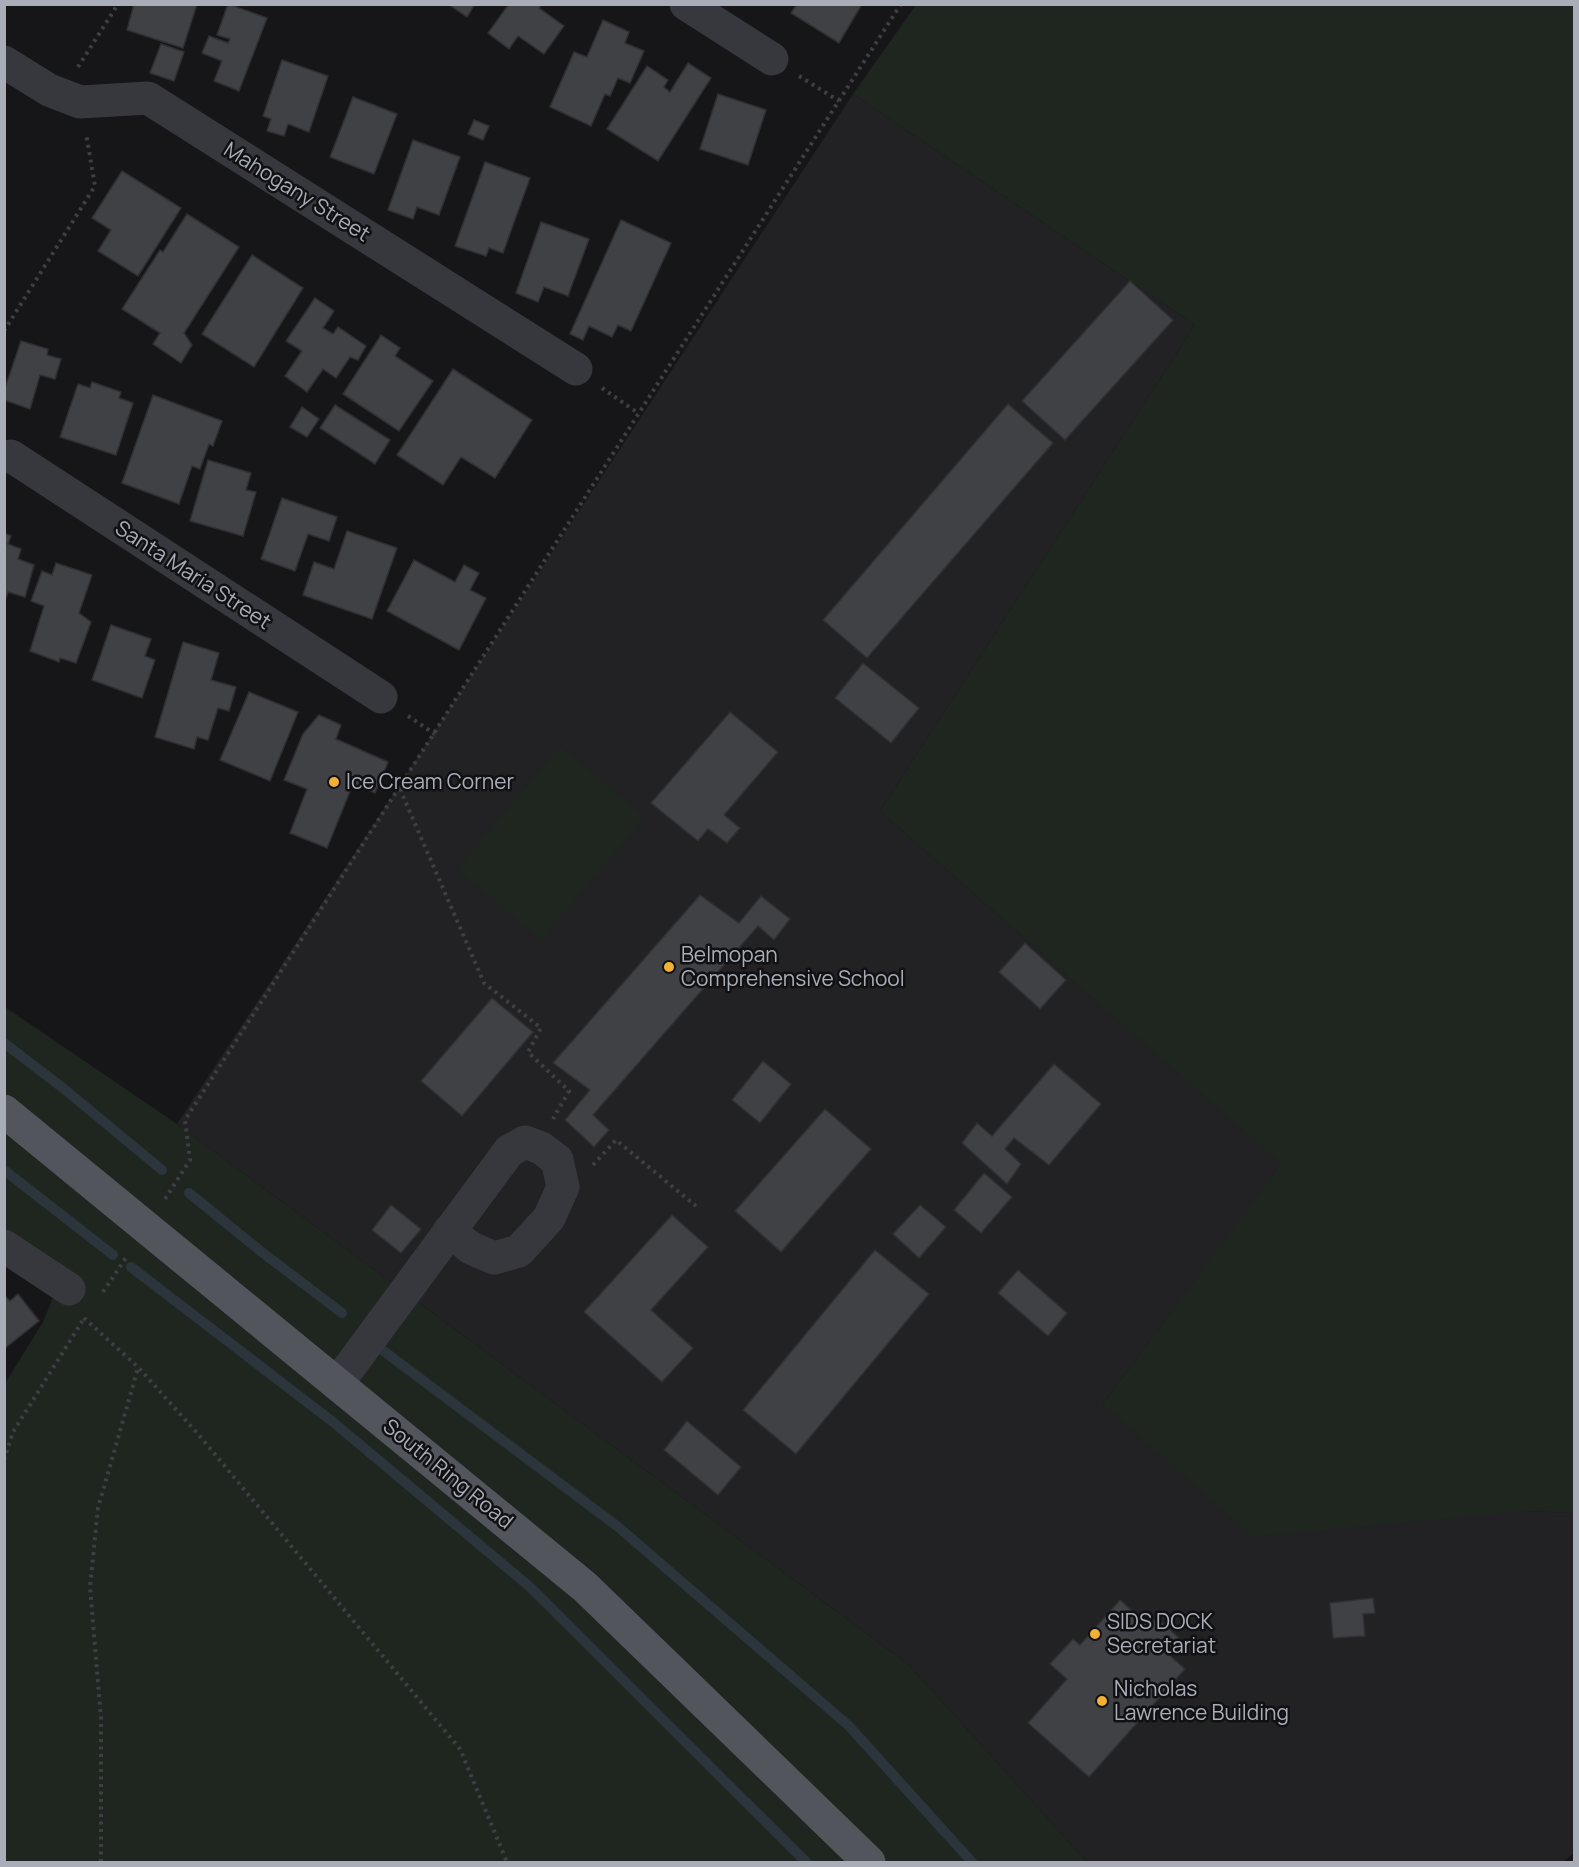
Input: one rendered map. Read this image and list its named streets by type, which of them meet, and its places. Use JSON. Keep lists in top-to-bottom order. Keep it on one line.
{"streets":{"main road":["South Ring Road"],"street":["Mahogany Street","Santa Maria Street"]},"places":["Ice Cream Corner","Belmopan Comprehensive School","SIDS DOCK Secretariat","Nicholas Lawrence Building"]}
